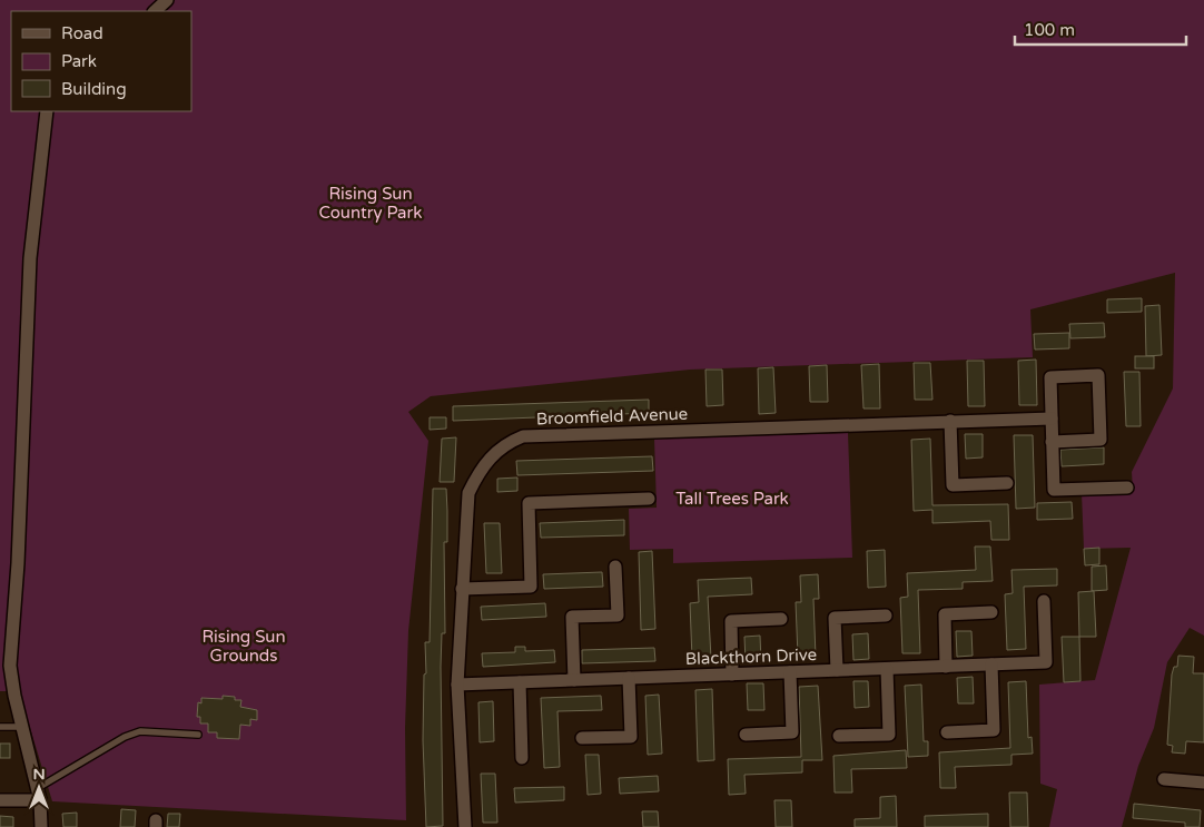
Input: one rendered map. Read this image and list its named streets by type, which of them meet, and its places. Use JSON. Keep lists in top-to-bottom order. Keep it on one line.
{"streets":{"street":["Broomfield Avenue","Blackthorn Drive"]},"crossings":[["Broomfield Avenue","Blackthorn Drive"]],"parks":["Rising Sun Country Park","Tall Trees Park","Rising Sun Grounds"],"legend":["Road","Park","Building"],"scale_bar":"100 m","north":"top"}
